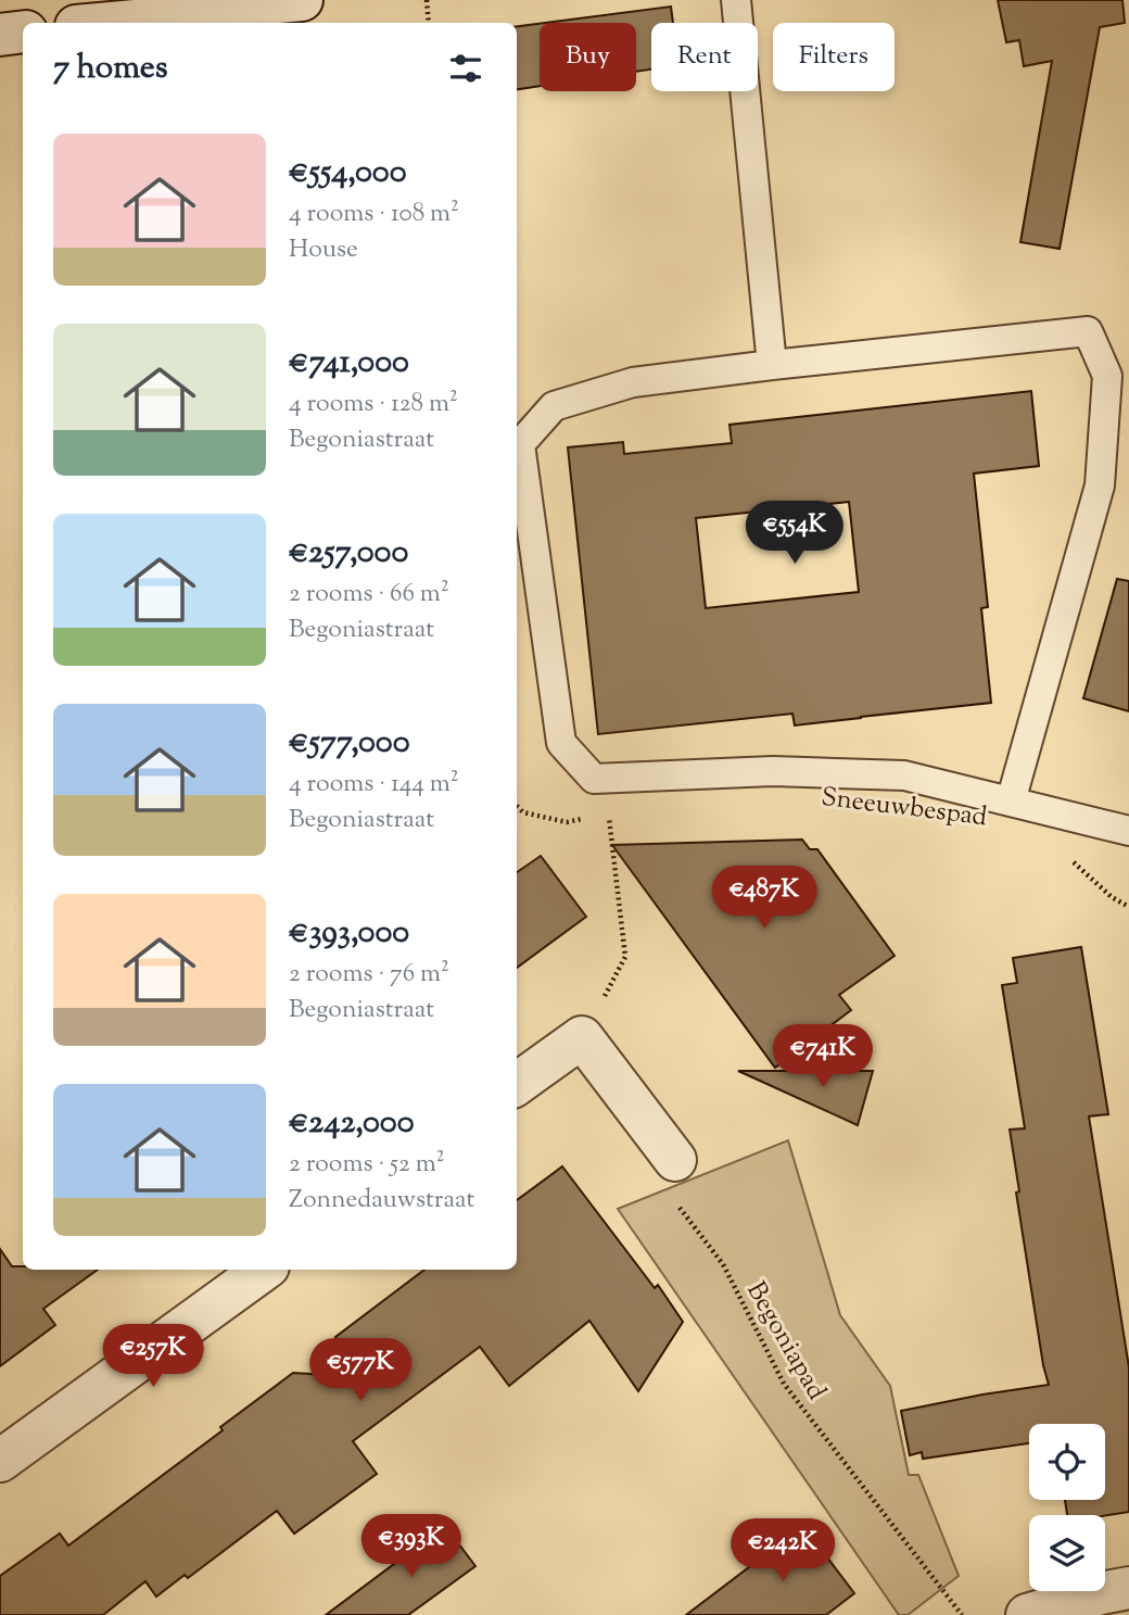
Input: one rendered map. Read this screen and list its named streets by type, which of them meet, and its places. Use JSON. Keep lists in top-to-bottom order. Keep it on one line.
{"streets":{"path":["Begoniapad"]},"page":{"chip":["Buy","Rent","Filters"],"heading":"7 homes","list":[{"name":"€554,000","note":"4 rooms · 108 m² · House"},{"name":"€741,000","note":"4 rooms · 128 m² · Begoniastraat"},{"name":"€257,000","note":"2 rooms · 66 m² · Begoniastraat"},{"name":"€577,000","note":"4 rooms · 144 m² · Begoniastraat"},{"name":"€393,000","note":"2 rooms · 76 m² · Begoniastraat"},{"name":"€242,000","note":"2 rooms · 52 m² · Zonnedauwstraat"}],"price":["€554K","€487K","€741K","€257K","€577K","€393K","€242K"]}}
